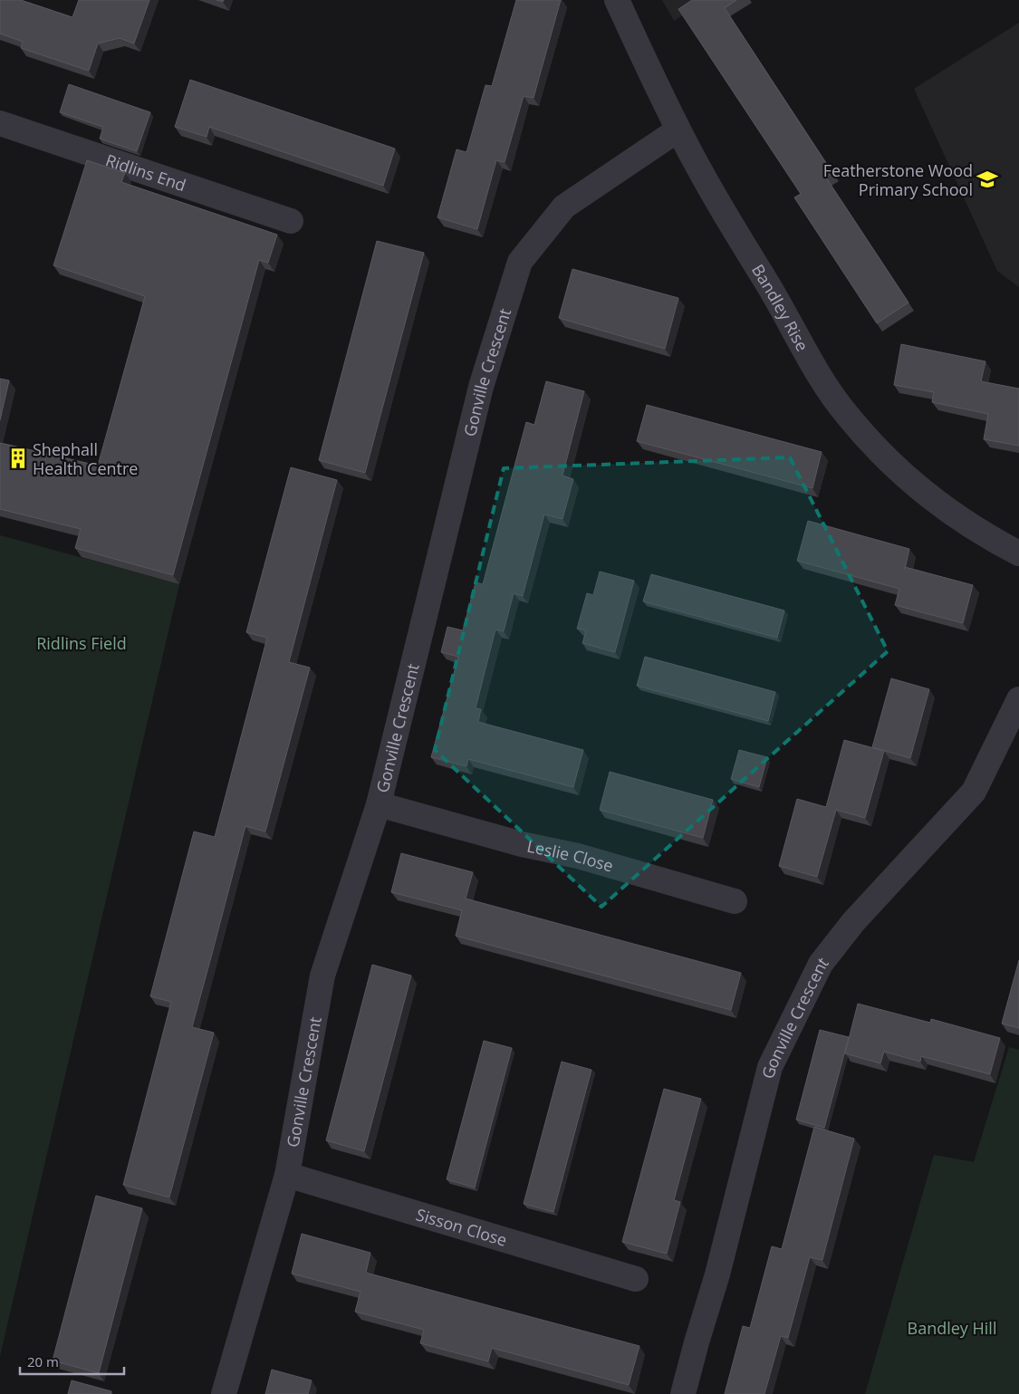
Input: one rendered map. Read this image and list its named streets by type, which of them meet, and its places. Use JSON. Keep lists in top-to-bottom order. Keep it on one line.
{"streets":{"street":["Ridlins End","Bandley Rise","Gonville Crescent","Leslie Close","Sisson Close"]},"crossings":[["Bandley Rise","Gonville Crescent"],["Gonville Crescent","Leslie Close"],["Gonville Crescent","Sisson Close"]],"parks":["Ridlins Field","Bandley Hill"],"places":{"school or university":["Featherstone Wood Primary School"],"building":["Shephall Health Centre"]},"scale_bar":"20 m"}
